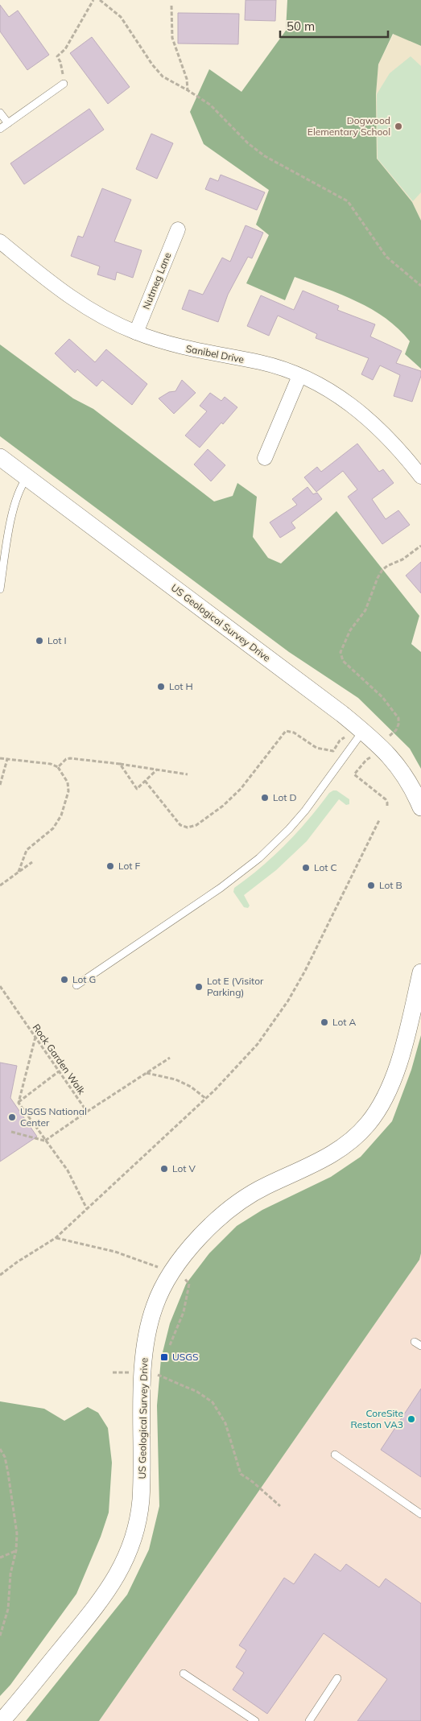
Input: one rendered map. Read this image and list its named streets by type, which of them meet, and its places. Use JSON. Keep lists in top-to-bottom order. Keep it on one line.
{"streets":{"street":["Nutmeg Lane","Sanibel Drive","US Geological Survey Drive"],"path":["Rock Garden Walk"]},"crossings":[["Nutmeg Lane","Sanibel Drive"]],"places":{"other":["Dogwood Elementary School","Lot I","Lot H","Lot D","Lot F","Lot C","Lot B","Lot G","Lot E (Visitor Parking)","Lot A","USGS National Center","Lot V","CoreSite Reston VA3"],"transit":["USGS"]},"scale_bar":"50 m"}
